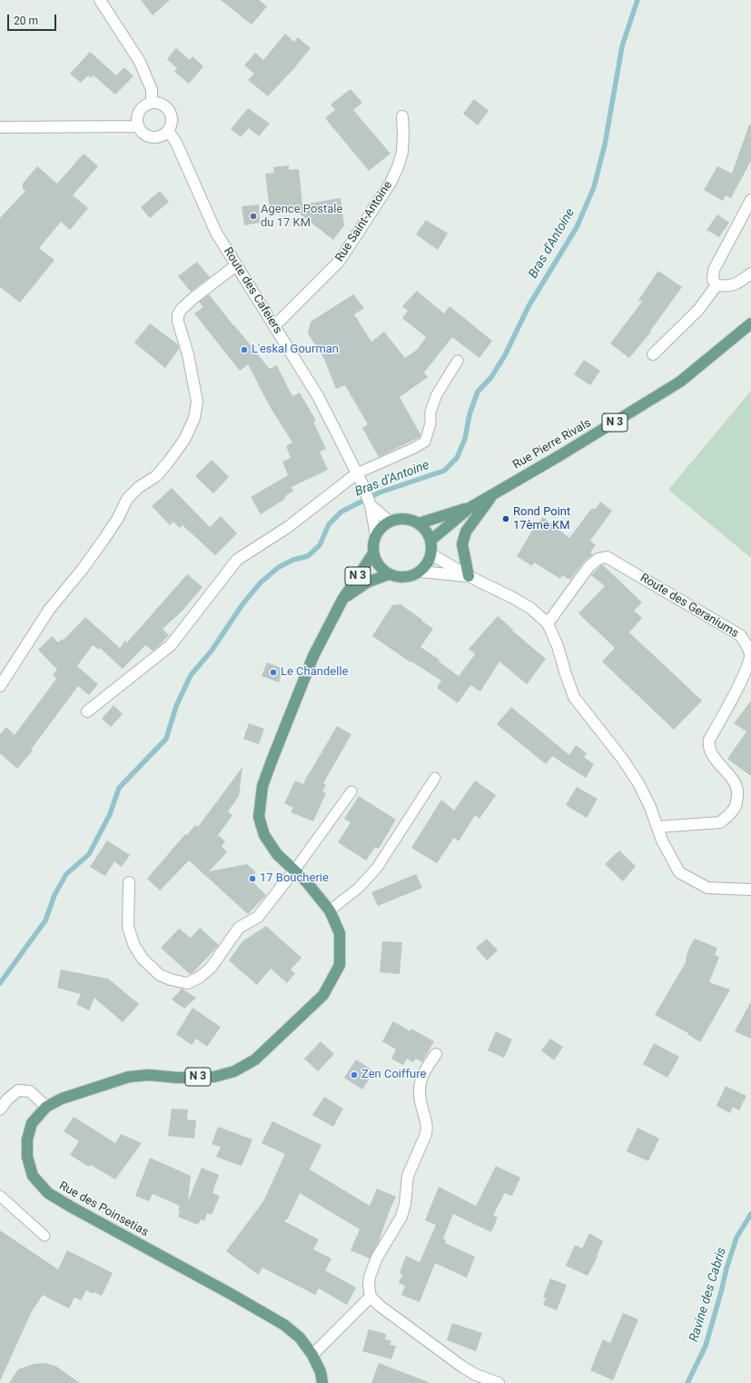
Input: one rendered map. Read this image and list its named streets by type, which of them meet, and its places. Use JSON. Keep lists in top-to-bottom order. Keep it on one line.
{"streets":{"main road":["N 3","Rue Pierre Rivals","Rue des Poinsetias"],"street":["Rue Saint-Antoine","Route des Cafeiers","Route des Geraniums"]},"crossings":[["Rue Saint-Antoine","Route des Cafeiers"],["Route des Cafeiers","N 3"],["Route des Cafeiers","Rue Pierre Rivals"],["Route des Cafeiers","Rue des Poinsetias"],["N 3","Rue Pierre Rivals"],["N 3","Rue des Poinsetias"],["Rue Pierre Rivals","Rue des Poinsetias"]],"water":["Bras d'Antoine","Ravine des Cabris"],"places":["Agence Postale du 17 KM","L'eskal Gourman","Rond Point 17ème KM","Le Chandelle","17 Boucherie","Zen Coiffure"],"scale_bar":"20 m"}
